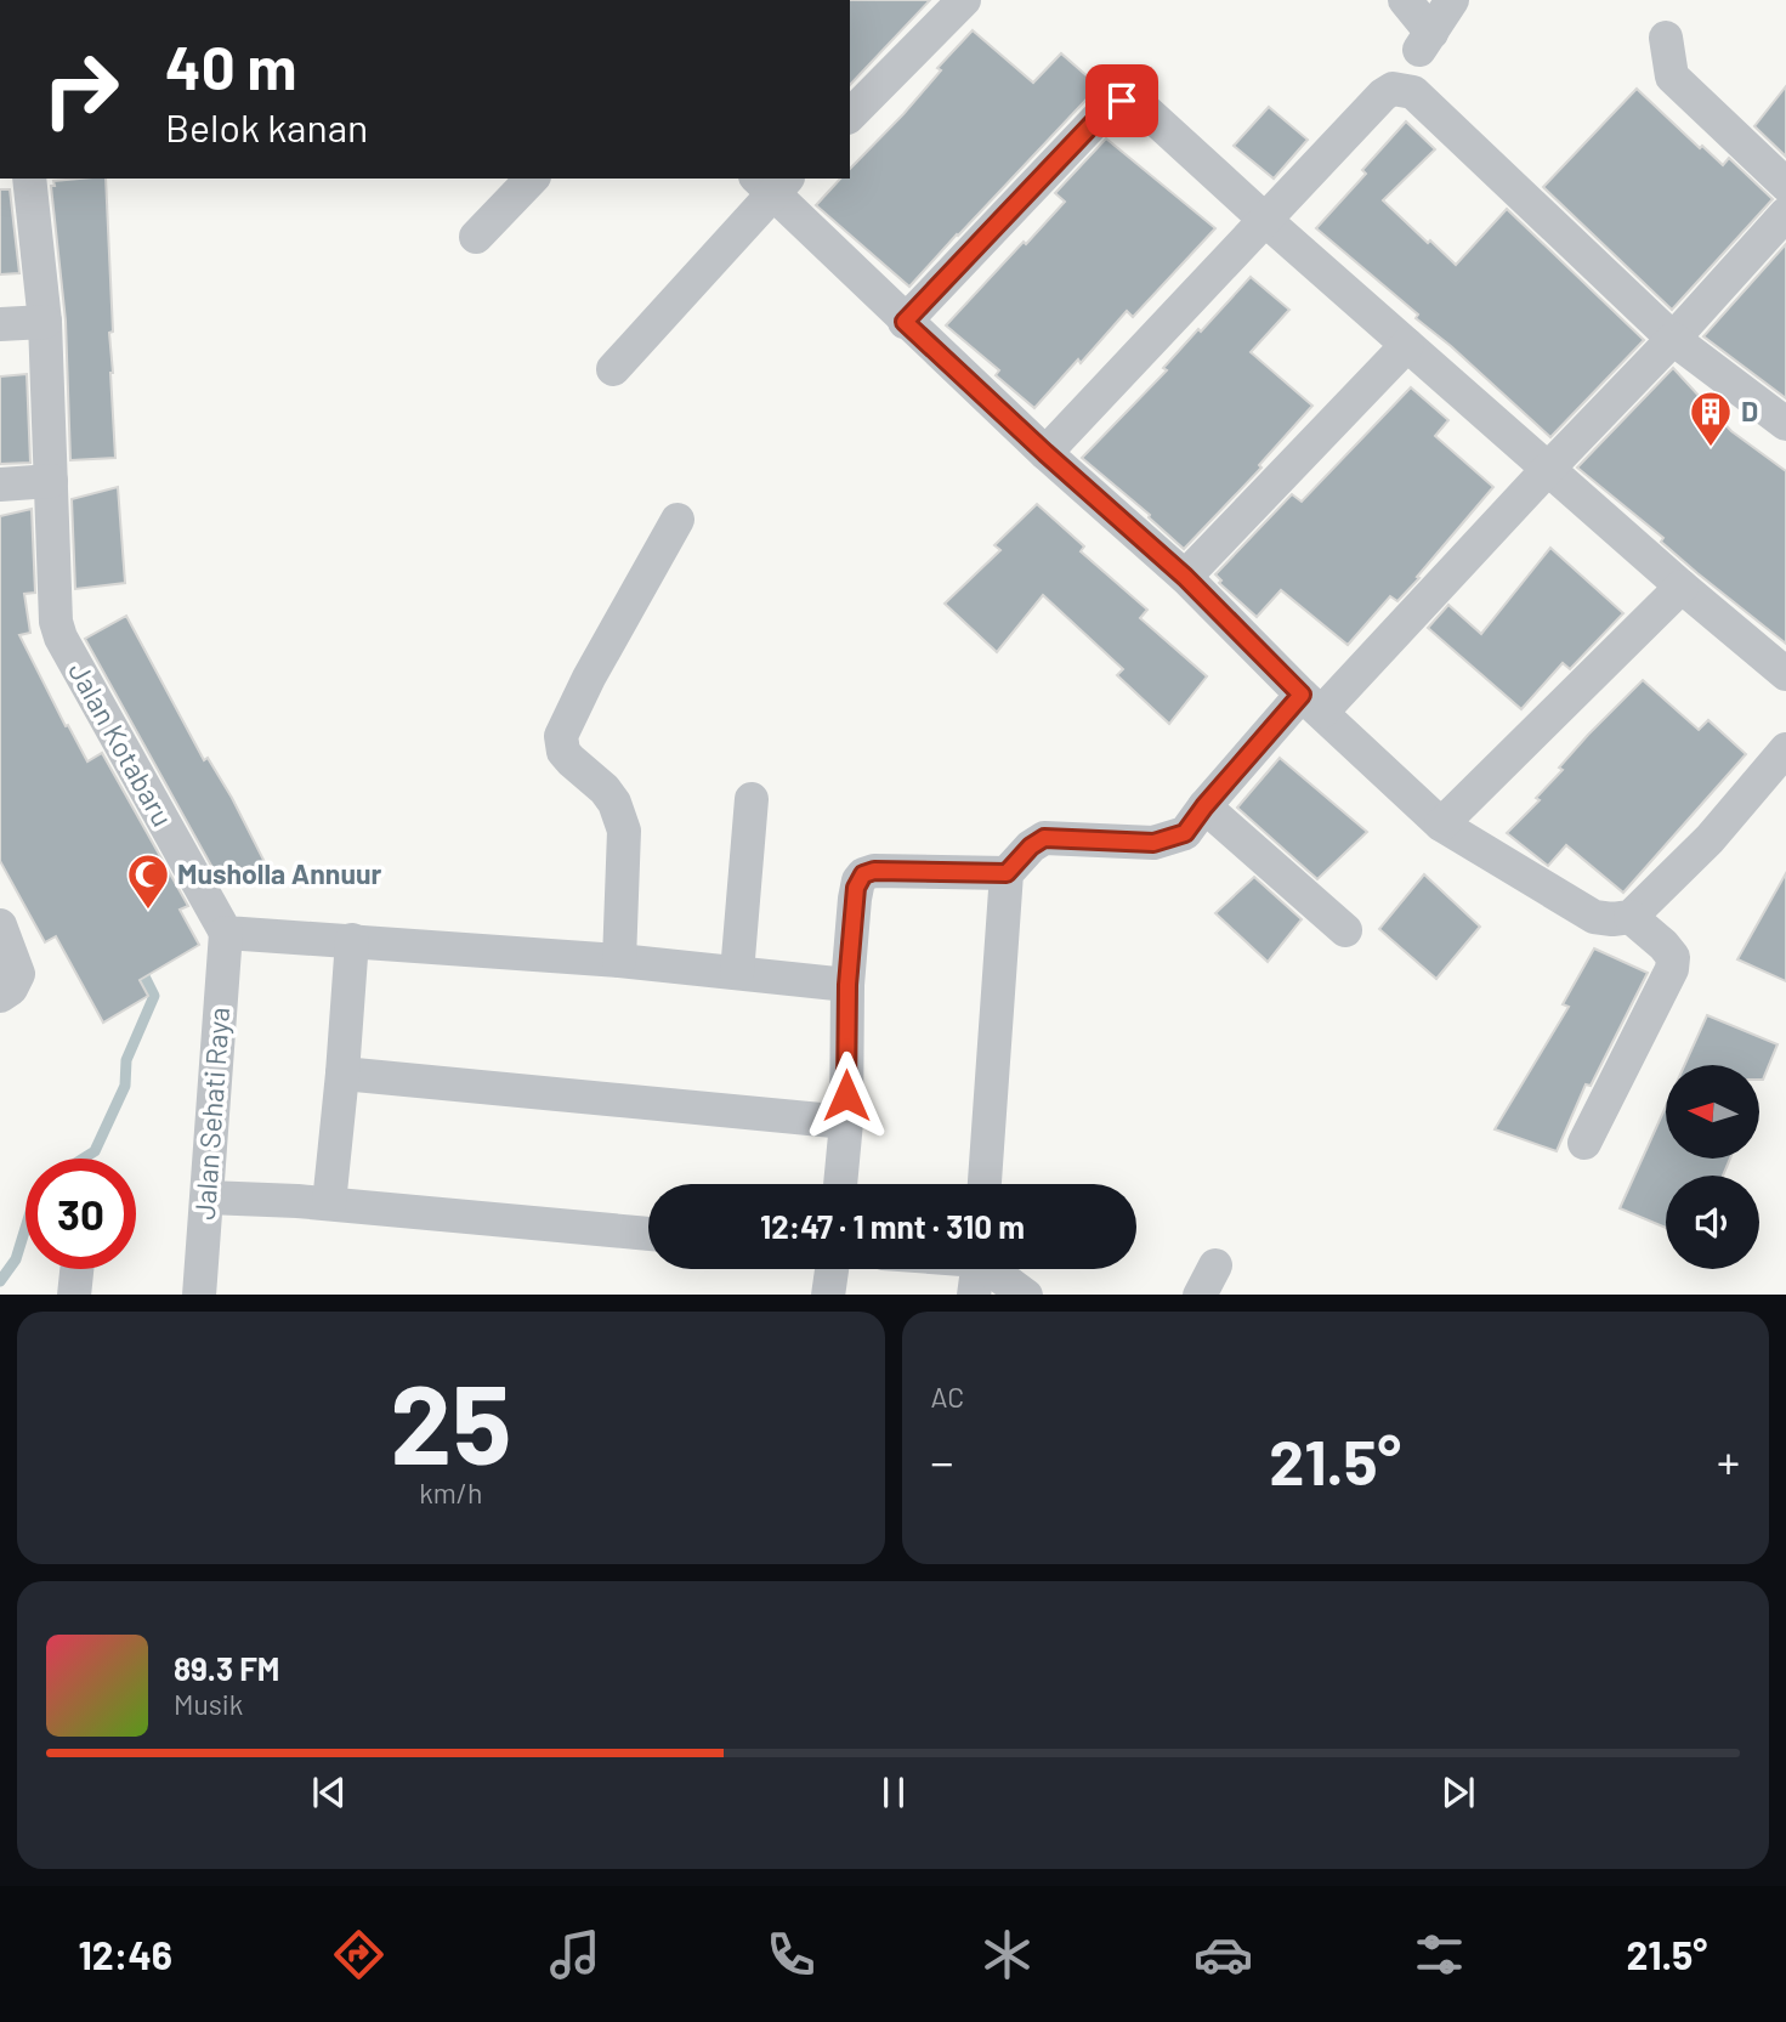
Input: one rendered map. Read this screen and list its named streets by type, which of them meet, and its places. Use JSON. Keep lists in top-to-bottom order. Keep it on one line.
{"streets":{"street":["Jalan Kotabaru","Jalan Sehati Raya"]},"crossings":[["Jalan Kotabaru","Jalan Sehati Raya"]],"places":{"building":["D"],"mosque":["Musholla Annuur"]},"north":"left","page":{"turn":["40 m","Belok kanan"],"limit":"30","trip":"12:47 · 1 mnt · 310 m","tile":[["25","km/h"],"AC"],"heat":["−","21.5°","+"],"song":["89.3 FM","Musik"],"tabs":["12:46","21.5°"]}}
